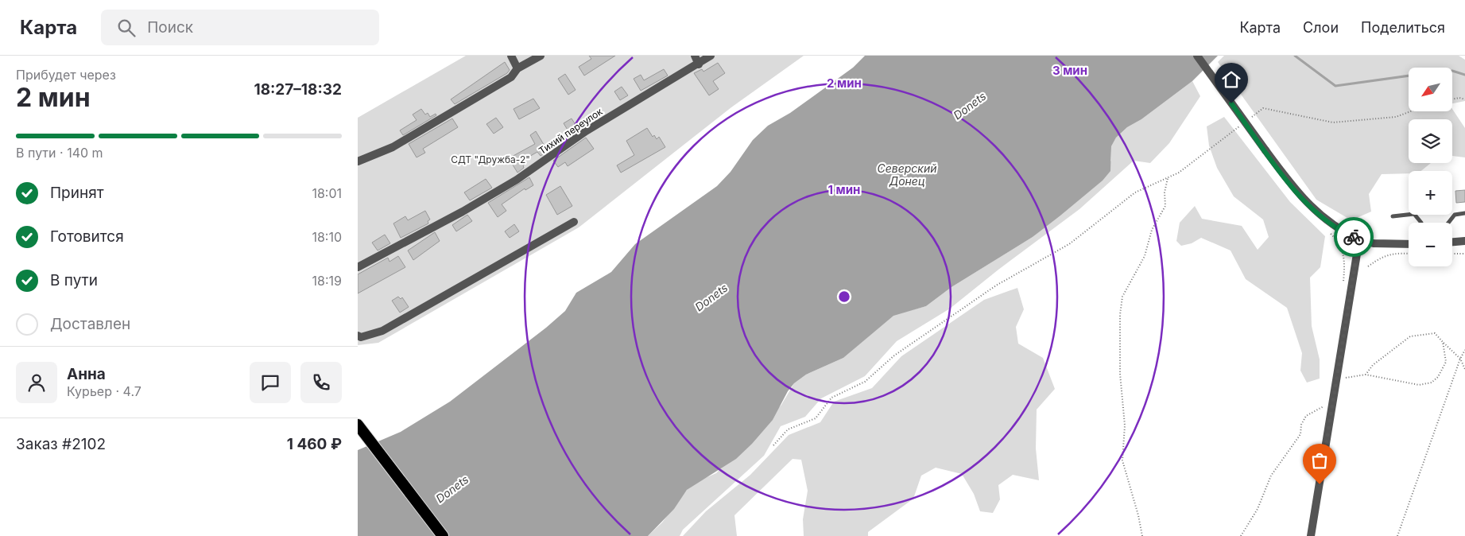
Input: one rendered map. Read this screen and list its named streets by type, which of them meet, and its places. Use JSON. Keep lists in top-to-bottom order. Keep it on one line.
{"streets":{"street":["Тихий переулок"]},"water":["Donets","Северский Донец"],"parks":["СДТ \"Дружба-2\""],"north":"bottom left","page":{"header":"Карта","search":"Поиск","nav":["Карта","Слои","Поделиться"],"heading":["2 мин","Прибудет через","18:27–18:32"],"panel":["Анна","Курьер · 4.7","Заказ #2102","1 460 ₽"],"map_buttons":["+","−"],"bar":"В пути · 140 m","list":[["Принят","18:01"],["Готовится","18:10"],["В пути","18:19"],"Доставлен"]},"rings":["3 мин","2 мин","1 мин"]}
